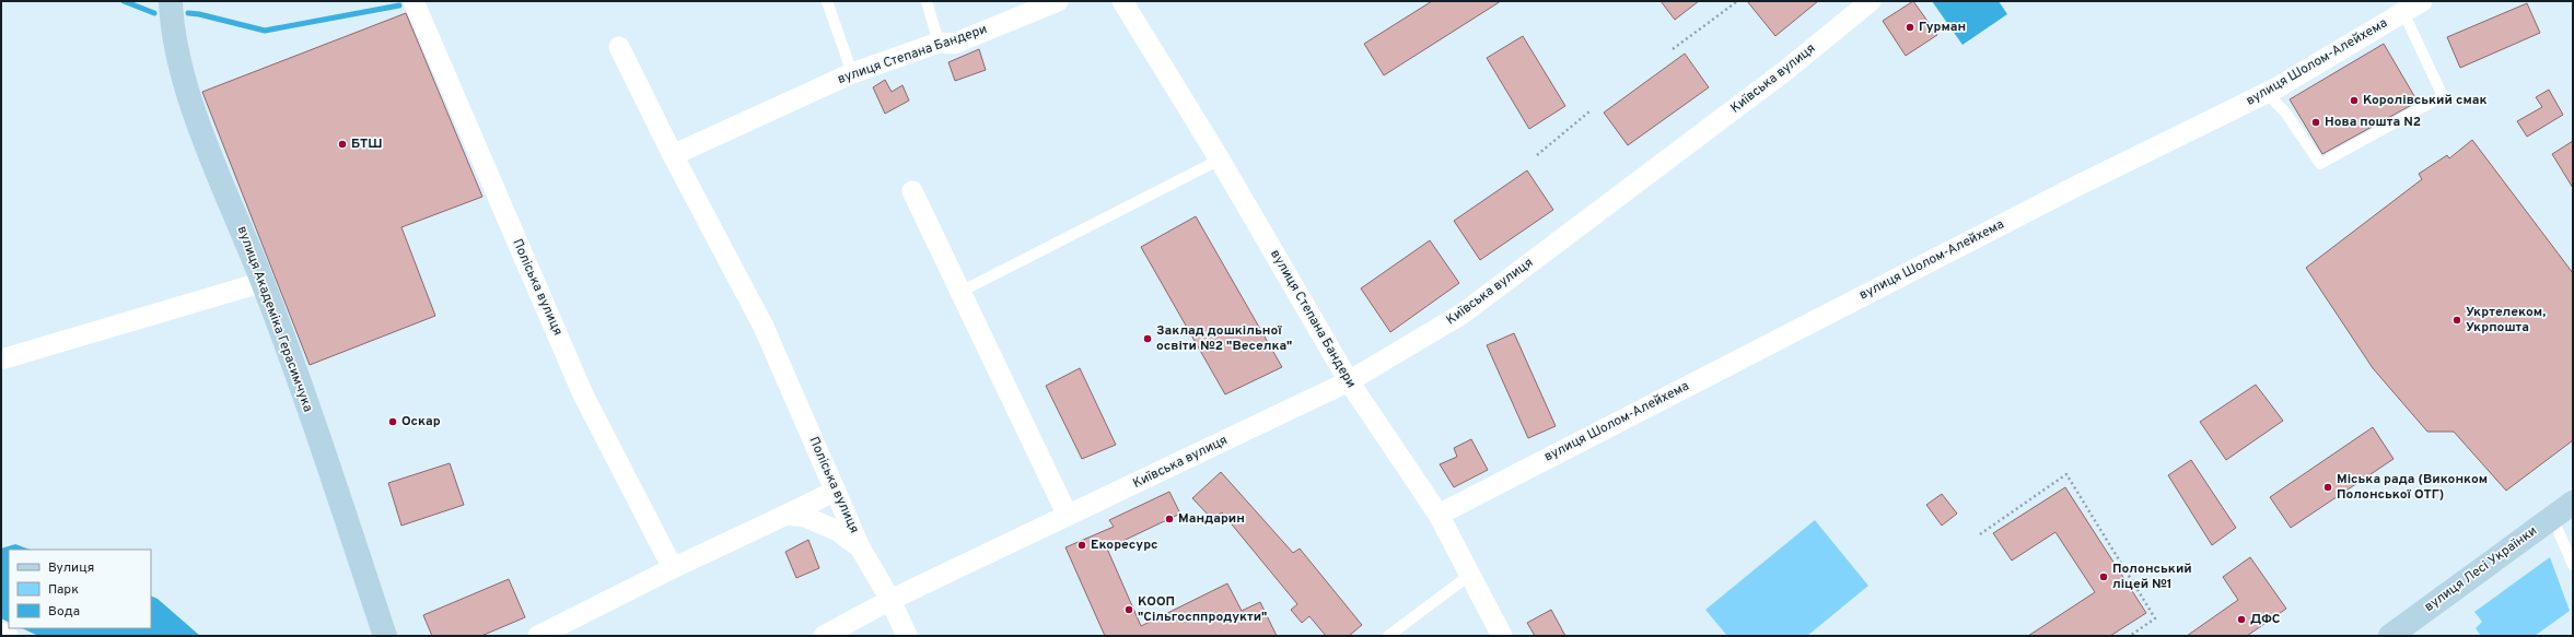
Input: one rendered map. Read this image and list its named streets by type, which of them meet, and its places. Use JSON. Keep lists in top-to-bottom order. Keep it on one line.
{"streets":{"main road":["вулиця Академіка Герасимчука","вулиця Лесі Українки"],"street":["вулиця Степана Бандери","вулиця Шолом-Алейхема","Київська вулиця","Поліська вулиця"]},"crossings":[["вулиця Степана Бандери","вулиця Шолом-Алейхема"],["вулиця Степана Бандери","Київська вулиця"],["вулиця Степана Бандери","Поліська вулиця"],["Київська вулиця","Поліська вулиця"]],"places":["Гурман","Королівський смак","Нова пошта N2","БТШ","Укртелеком, Укрпошта","Заклад дошкільної освіти №2 \"Веселка\"","Оскар","Міська рада (Виконком Полонської ОТГ)","Мандарин","Екоресурс","Полонський ліцей №1","КООП \"Сільгосппродукти\"","ДФС"],"legend":["Вулиця","Парк","Вода"]}
